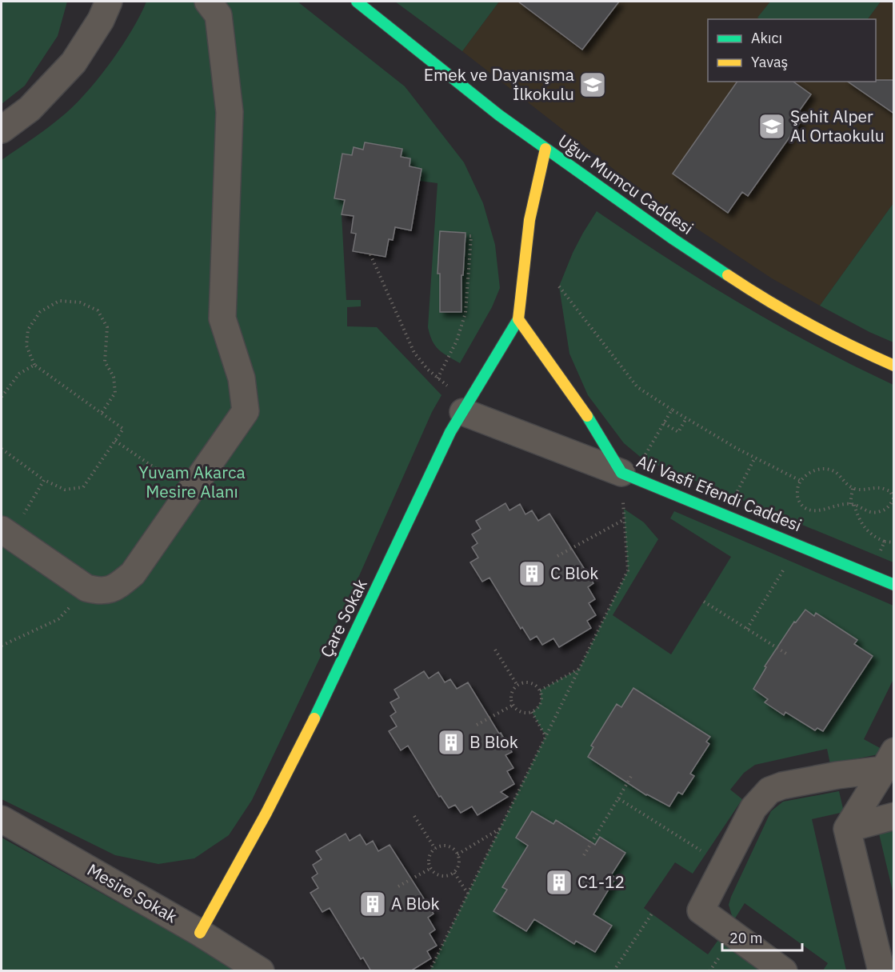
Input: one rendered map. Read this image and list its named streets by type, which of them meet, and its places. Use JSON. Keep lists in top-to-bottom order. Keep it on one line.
{"streets":{"street":["Uğur Mumcu Caddesi","Ali Vasfi Efendi Caddesi","Çare Sokak","Mesire Sokak"]},"crossings":[["Ali Vasfi Efendi Caddesi","Çare Sokak"],["Çare Sokak","Mesire Sokak"]],"parks":["Yuvam Akarca Mesire Alanı"],"places":{"school or university":["Emek ve Dayanışma İlkokulu","Şehit Alper Al Ortaokulu"],"building":["C Blok","B Blok","C1-12","A Blok"]},"legend":["Akıcı","Yavaş"],"scale_bar":"20 m"}
